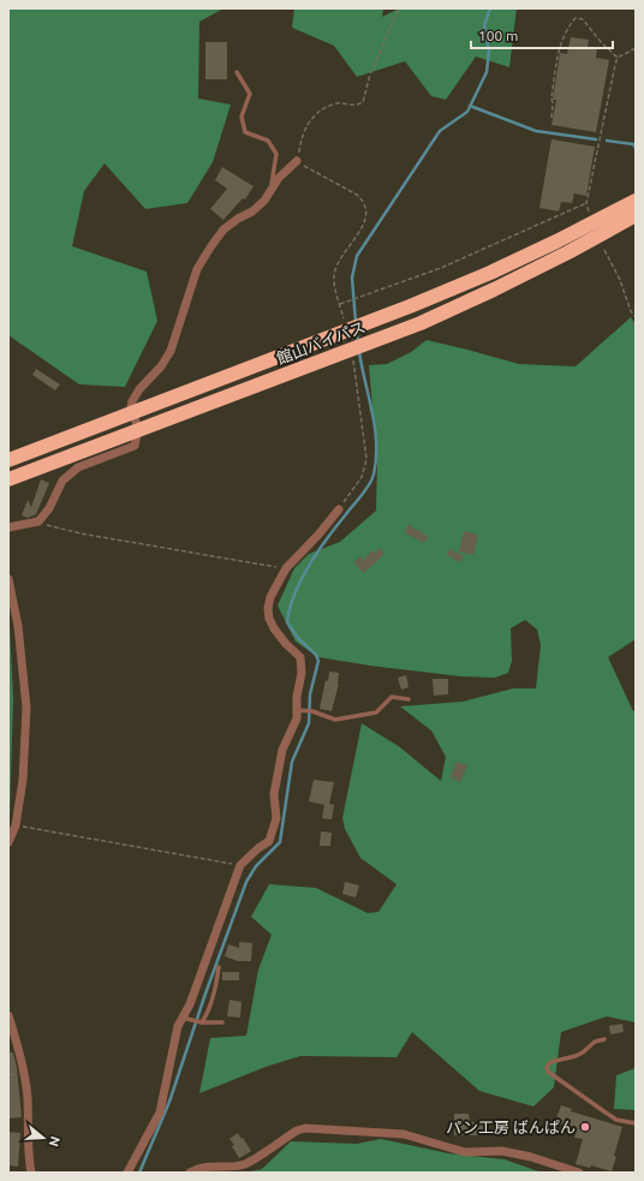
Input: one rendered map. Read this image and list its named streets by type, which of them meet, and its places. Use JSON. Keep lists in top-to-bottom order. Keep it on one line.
{"streets":{"highway":["館山バイパス"]},"places":["パン工房 ばんぱん"],"scale_bar":"100 m","north":"right"}
